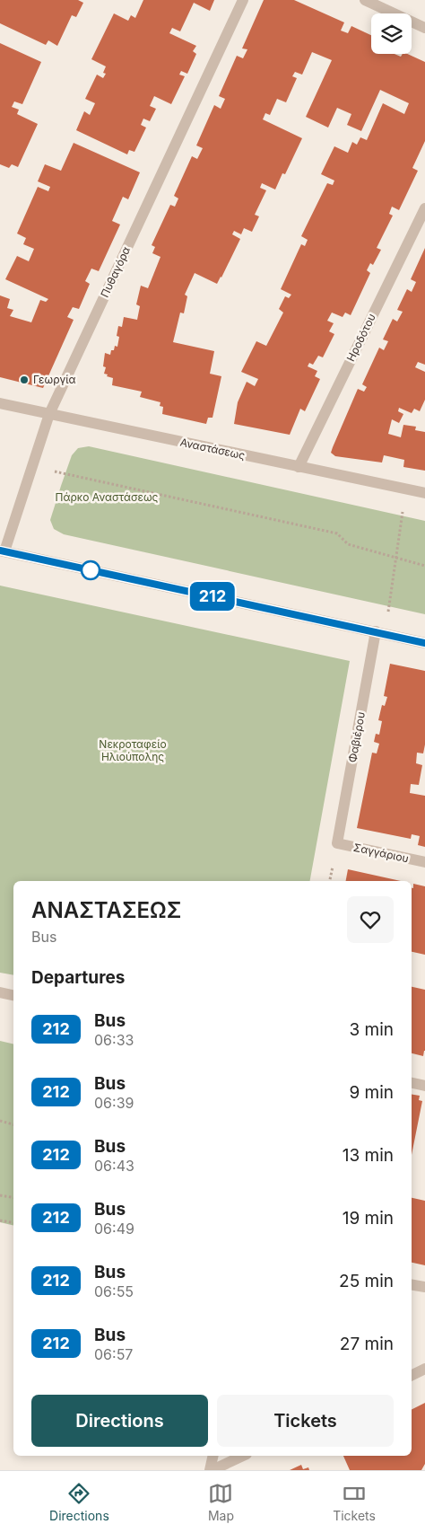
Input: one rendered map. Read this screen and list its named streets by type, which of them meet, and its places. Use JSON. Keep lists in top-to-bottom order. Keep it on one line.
{"streets":{"street":["Πυθαγόρα","Ηροδότου","Αναστάσεως","Φαβιέρου","Σαγγάριου"]},"crossings":[["Πυθαγόρα","Αναστάσεως"],["Ηροδότου","Αναστάσεως"],["Φαβιέρου","Σαγγάριου"]],"parks":["Πάρκο Αναστάσεως","Νεκροταφείο Ηλιούπολης"],"places":["Γεωργία"],"lines":["bus line 212"],"page":{"on_map":"212","heading":[["ΑΝΑΣΤΑΣΕΩΣ","Bus"],"Departures"],"list":[{"mark":"212","name":"Bus","note":"06:33","value":"3 min"},{"mark":"212","name":"Bus","note":"06:39","value":"9 min"},{"mark":"212","name":"Bus","note":"06:43","value":"13 min"},{"mark":"212","name":"Bus","note":"06:49","value":"19 min"},{"mark":"212","name":"Bus","note":"06:55","value":"25 min"},{"mark":"212","name":"Bus","note":"06:57","value":"27 min"}],"buttons":["Directions","Tickets"],"tabs":["Directions","Map","Tickets"]}}
